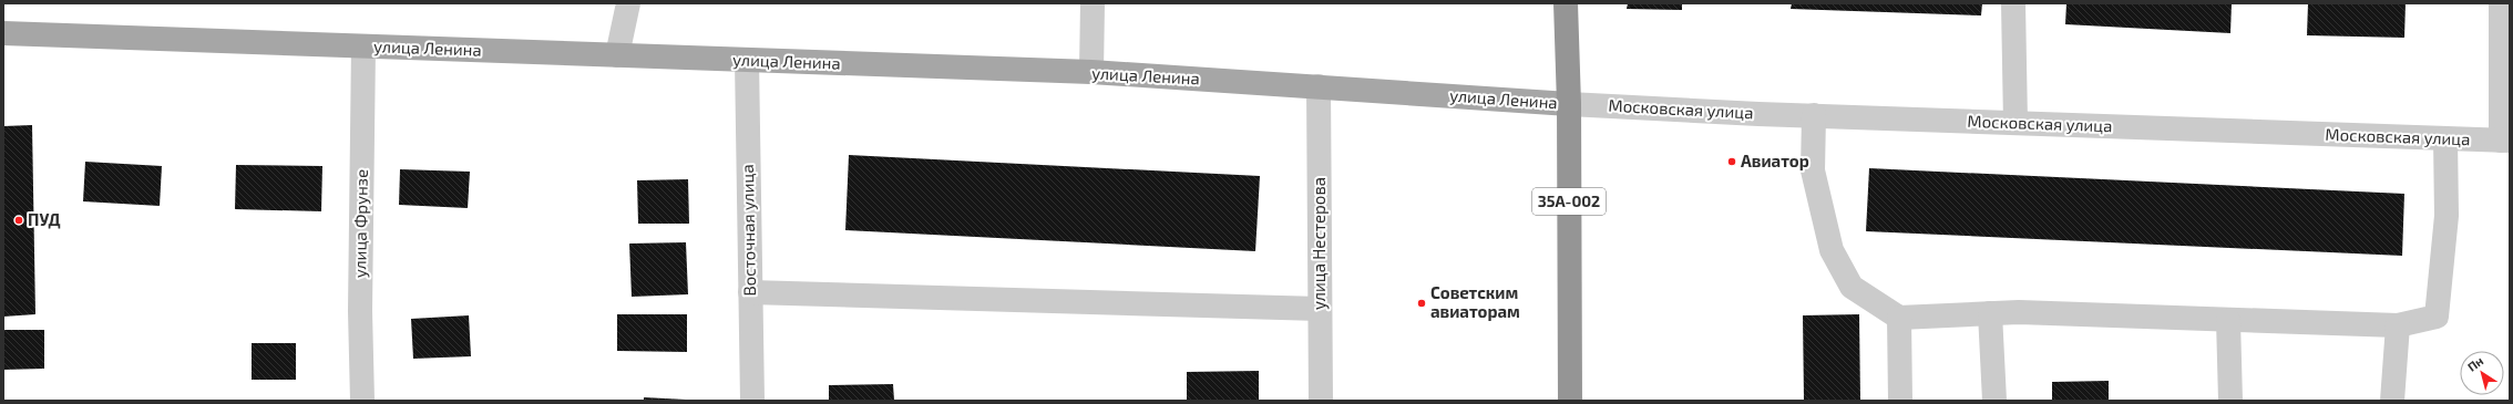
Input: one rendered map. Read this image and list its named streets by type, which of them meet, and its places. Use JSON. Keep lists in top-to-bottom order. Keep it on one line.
{"streets":{"highway":["35А-002"],"main road":["улица Ленина"],"street":["Московская улица","улица Фрунзе","Восточная улица","улица Нестерова"]},"crossings":[["улица Ленина","Московская улица"],["улица Ленина","35А-002"],["улица Ленина","улица Фрунзе"],["улица Ленина","Восточная улица"],["улица Ленина","улица Нестерова"],["Московская улица","35А-002"]],"places":["Авиатор","ПУД","Советским авиаторам"],"north":"top left"}
